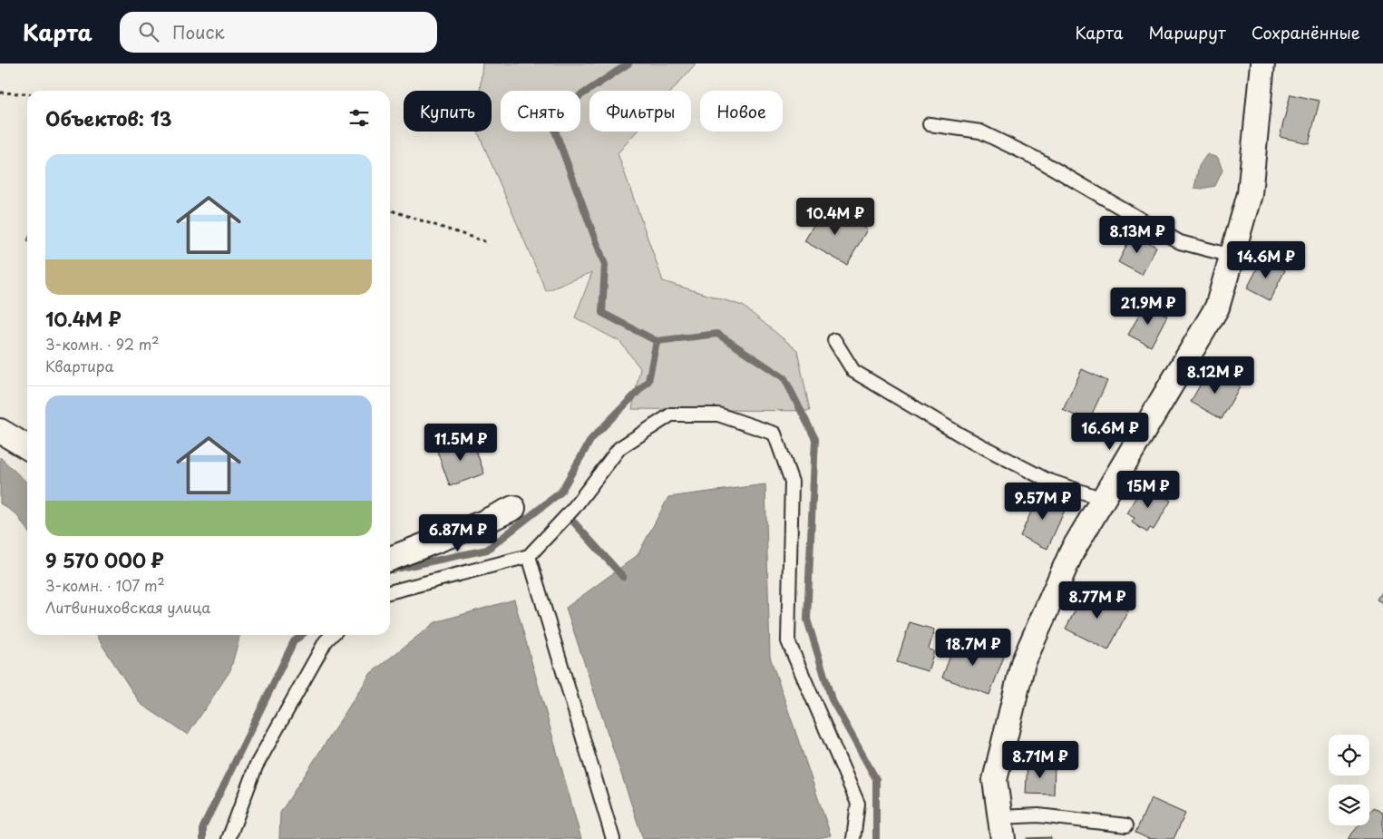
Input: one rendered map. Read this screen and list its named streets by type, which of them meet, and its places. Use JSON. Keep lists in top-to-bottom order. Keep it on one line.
{"page":{"header":"Карта","search":"Поиск","nav":["Карта","Маршрут","Сохранённые"],"chip":["Купить","Снять","Фильтры","Новое"],"heading":"Объектов: 13","list":[{"name":"10.4M ₽","note":"3-комн. · 92 m² · Квартира"},{"name":"9 570 000 ₽","note":"3-комн. · 107 m² · Литвиниховская улица"}],"price":["10.4M ₽","8.13M ₽","14.6M ₽","21.9M ₽","8.12M ₽","16.6M ₽","11.5M ₽","15M ₽","9.57M ₽","6.87M ₽","8.77M ₽","18.7M ₽","8.71M ₽"]}}
